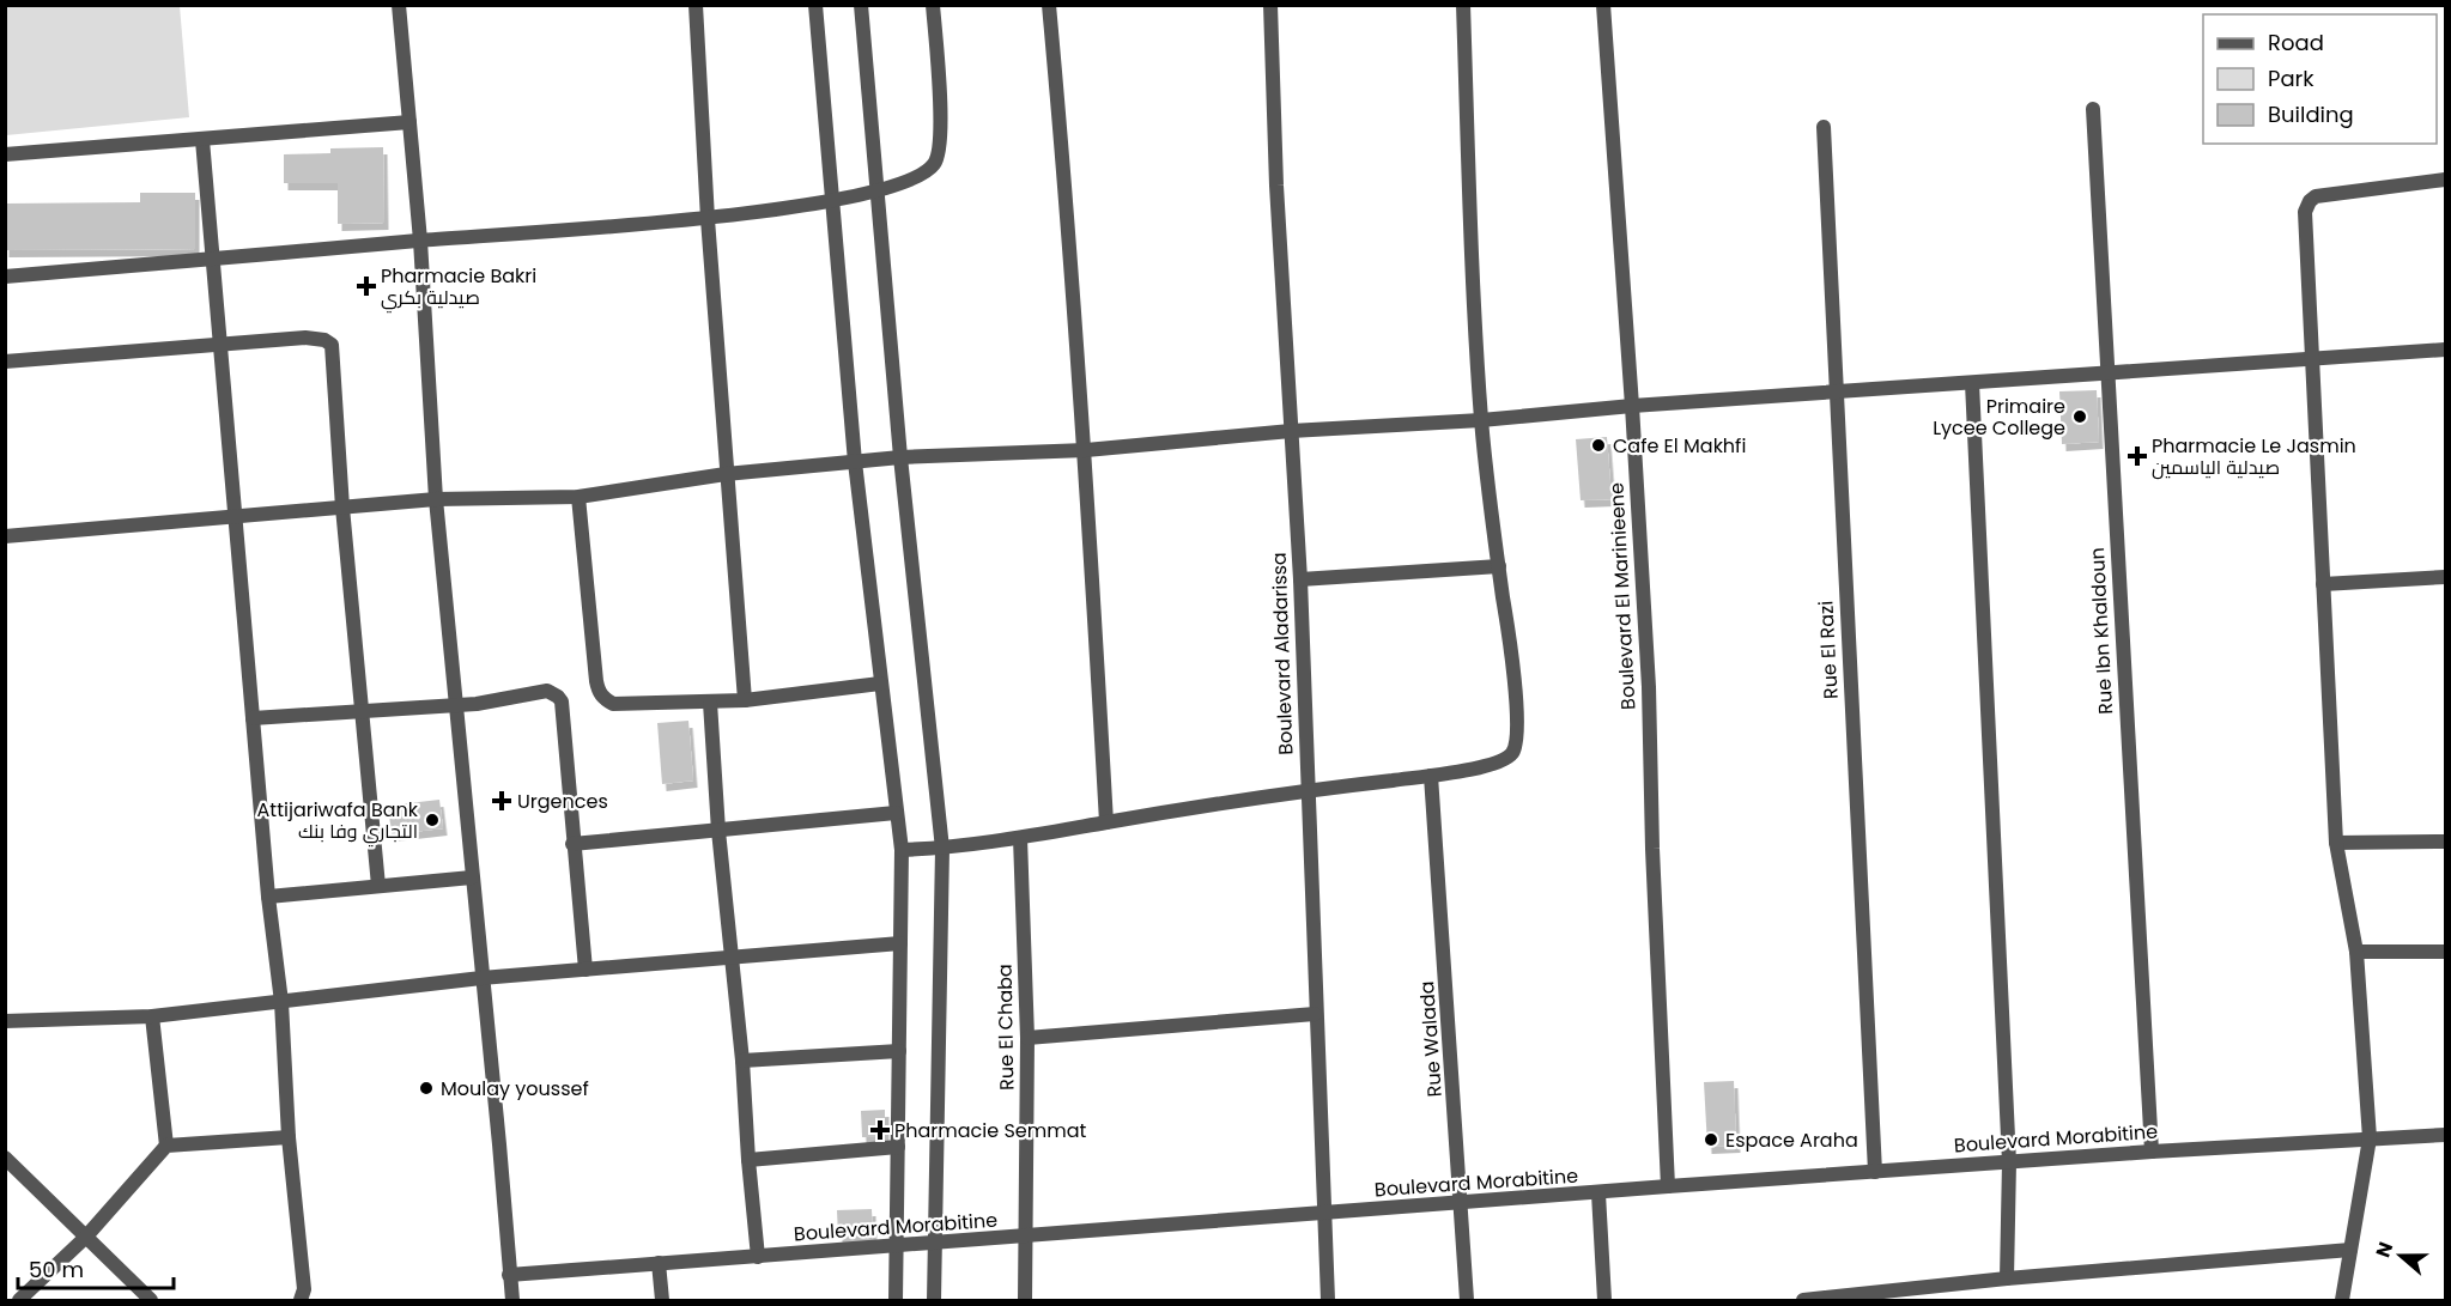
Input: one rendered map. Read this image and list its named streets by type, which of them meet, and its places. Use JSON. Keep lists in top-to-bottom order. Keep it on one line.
{"streets":{"street":["Boulevard El Marinieene","Rue Ibn Khaldoun","Rue El Razi","Boulevard Aladarissa","Rue El Chaba","Rue Walada","Boulevard Morabitine"]},"crossings":[["Boulevard El Marinieene","Boulevard Morabitine"],["Rue Ibn Khaldoun","Boulevard Morabitine"],["Rue El Razi","Boulevard Morabitine"],["Boulevard Aladarissa","Boulevard Morabitine"],["Rue El Chaba","Boulevard Morabitine"],["Rue Walada","Boulevard Morabitine"]],"places":{"health":["Pharmacie Bakri صيدلية بكري","Pharmacie Le Jasmin صيدلية الياسمين","Urgences","Pharmacie Semmat"],"other":["Primaire Lycee College","Cafe El Makhfi","Attijariwafa Bank التجاري وفا بنك","Moulay youssef","Espace Araha"]},"legend":["Road","Park","Building"],"scale_bar":"50 m","north":"left"}
